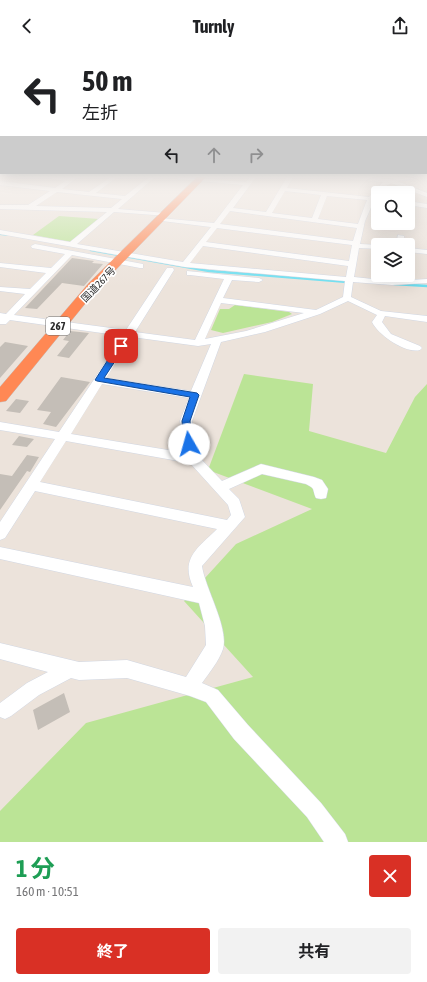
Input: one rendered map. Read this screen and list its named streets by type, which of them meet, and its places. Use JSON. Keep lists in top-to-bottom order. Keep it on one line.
{"streets":{"highway":["国道267号","267"]},"page":{"header":"Turnly","turn":["50 m","左折"],"heading":["1 分","160 m · 10:51"],"buttons":["終了","共有"]}}
